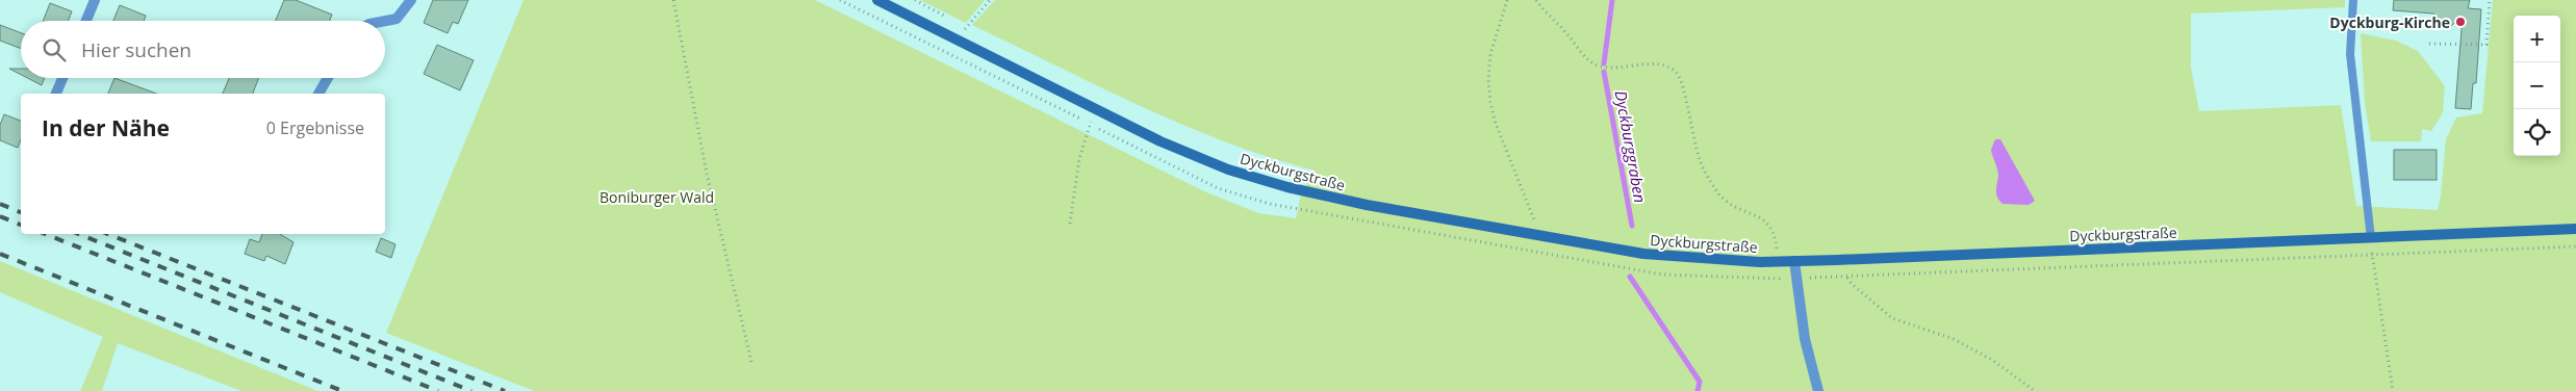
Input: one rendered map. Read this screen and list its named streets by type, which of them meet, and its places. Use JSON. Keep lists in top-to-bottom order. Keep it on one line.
{"streets":{"street":["Dyckburgstraße"]},"water":["Dyckburggraben"],"parks":["Boniburger Wald"],"places":["Dyckburg-Kirche"],"page":{"map_buttons":["+","−"],"search":"Hier suchen","heading":["In der Nähe","0 Ergebnisse"]}}
